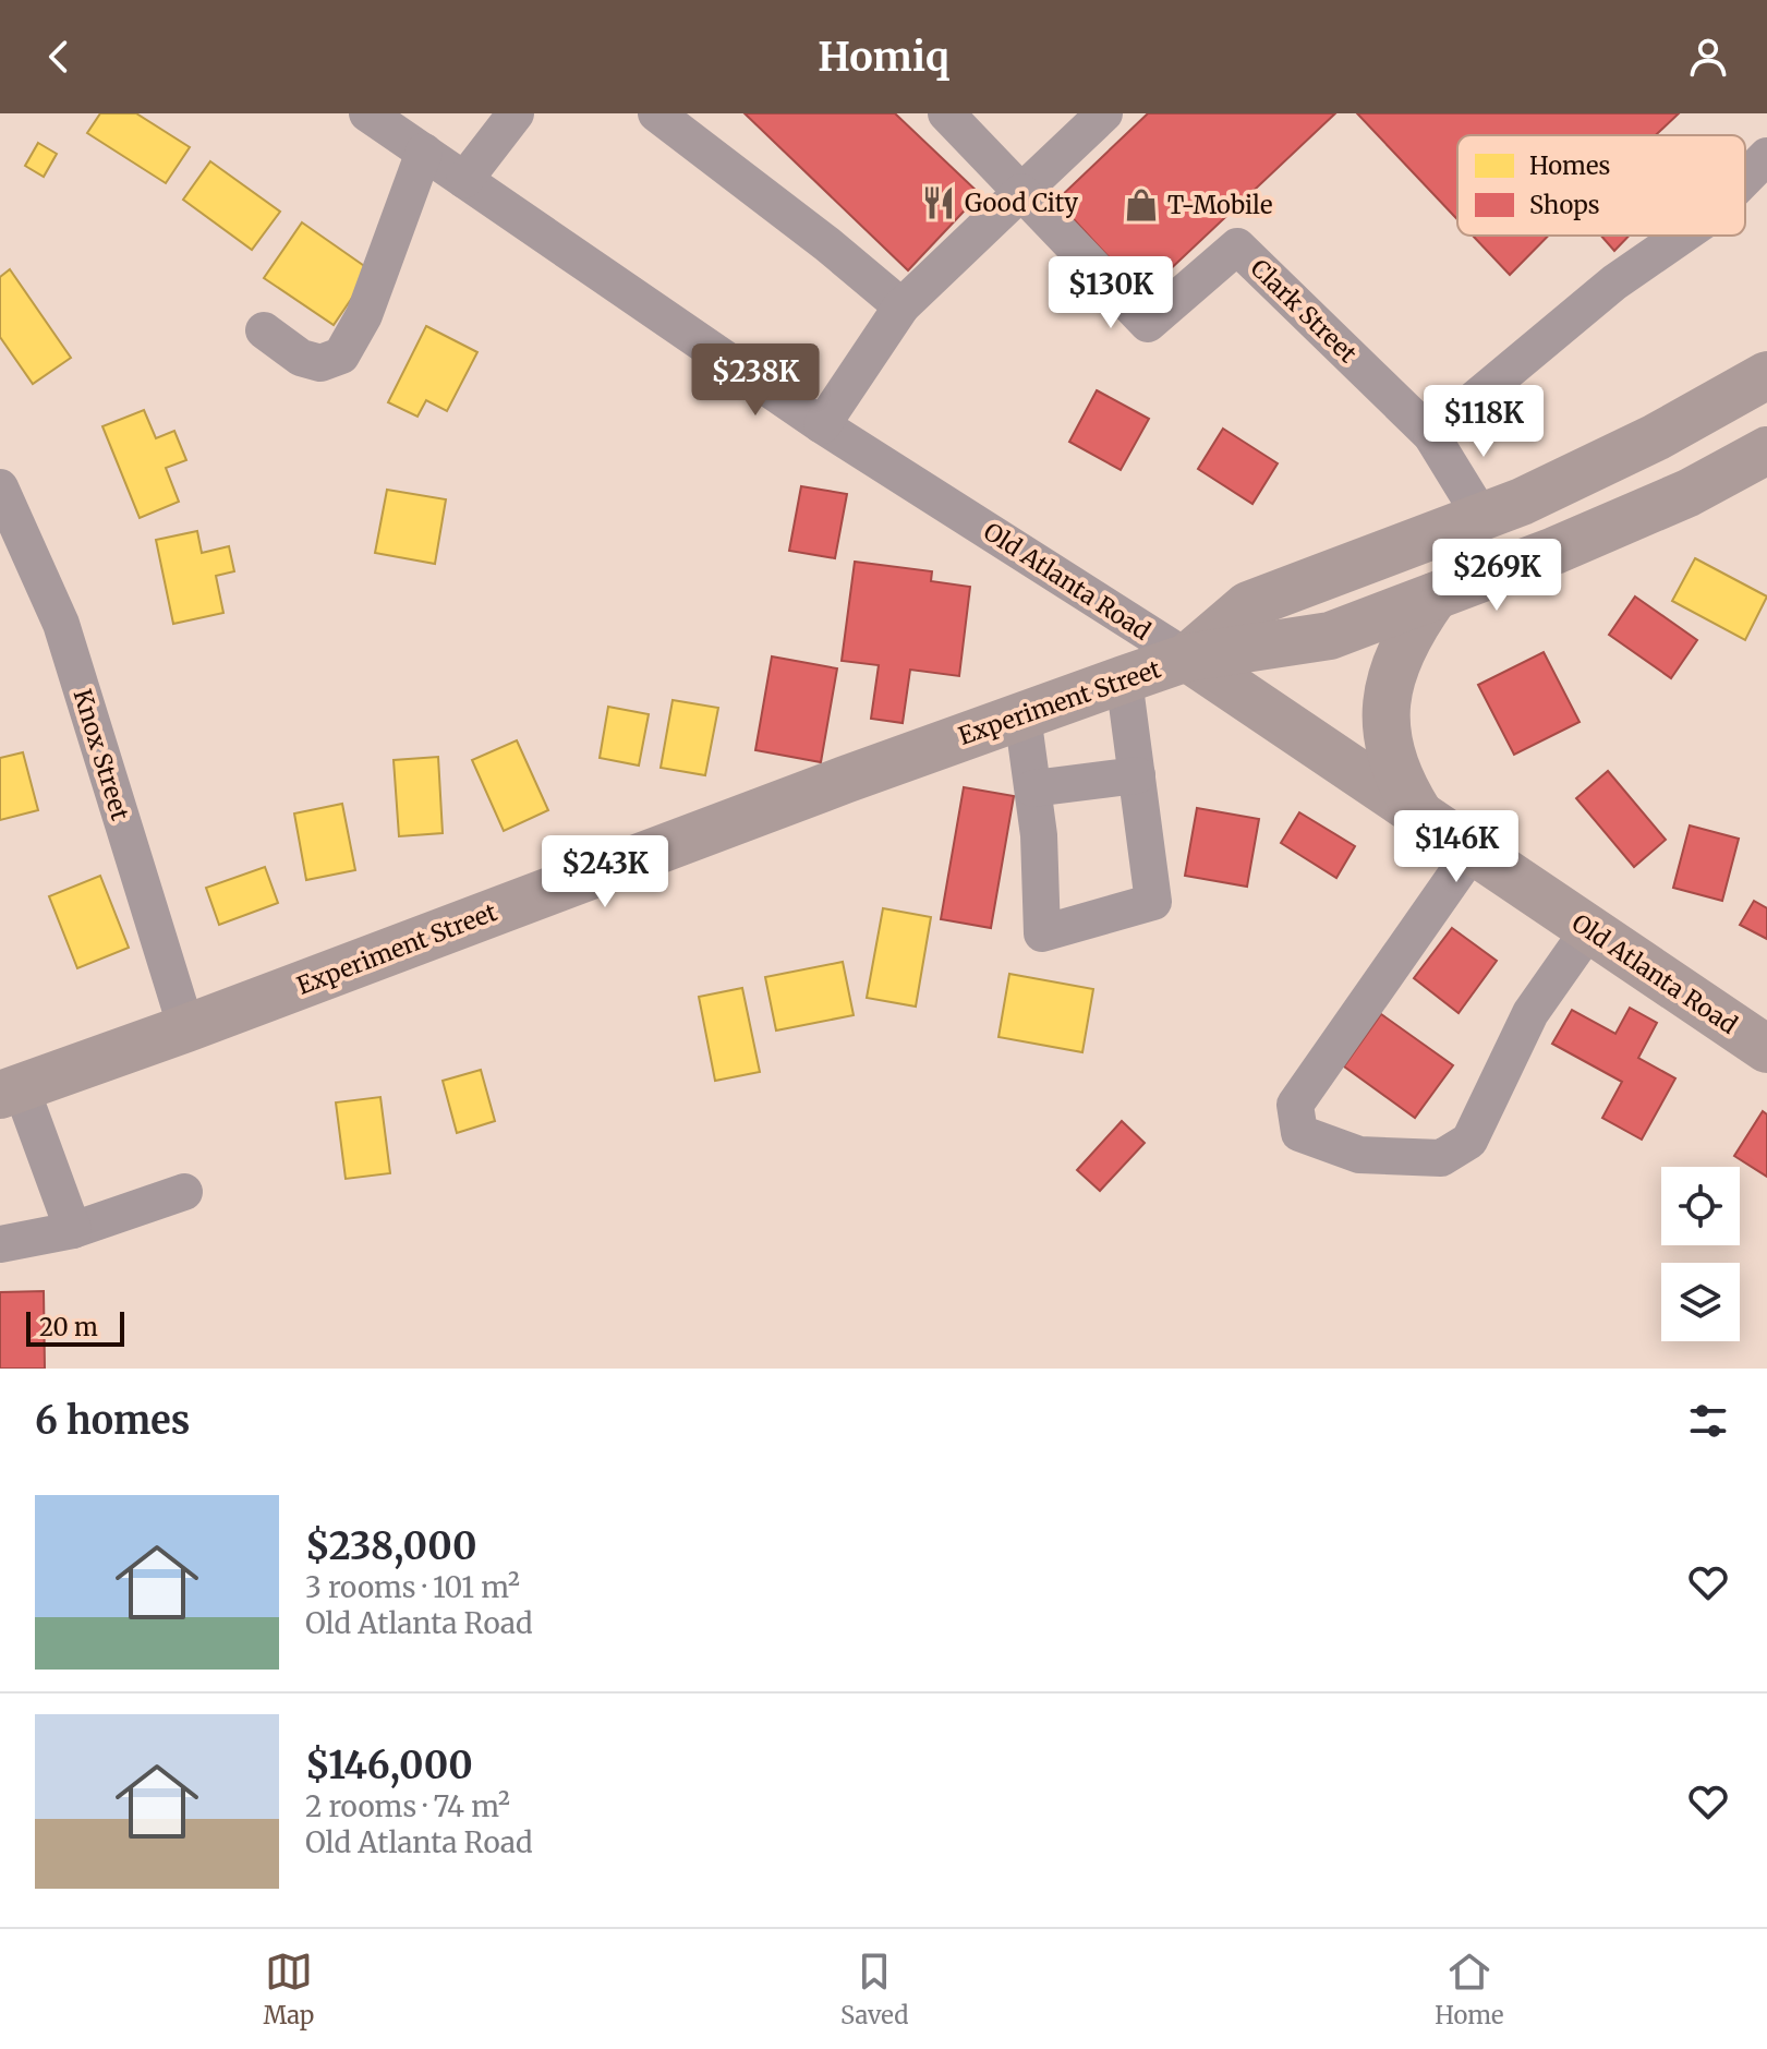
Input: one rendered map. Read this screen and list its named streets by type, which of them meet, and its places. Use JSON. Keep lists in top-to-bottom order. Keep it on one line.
{"streets":{"main road":["Old Atlanta Road","Experiment Street"],"street":["Clark Street","Knox Street"]},"crossings":[["Old Atlanta Road","Experiment Street"],["Experiment Street","Knox Street"]],"places":{"restaurant":["Good City"],"shop":["T-Mobile"]},"legend":["Homes","Shops"],"scale_bar":"20 m","page":{"header":"Homiq","price":["$130K","$238K","$118K","$269K","$146K","$243K"],"scale":"20 m","heading":"6 homes","list":[{"name":"$238,000","note":"3 rooms · 101 m² · Old Atlanta Road"},{"name":"$146,000","note":"2 rooms · 74 m² · Old Atlanta Road"}],"tabs":["Map","Saved","Home"]}}
